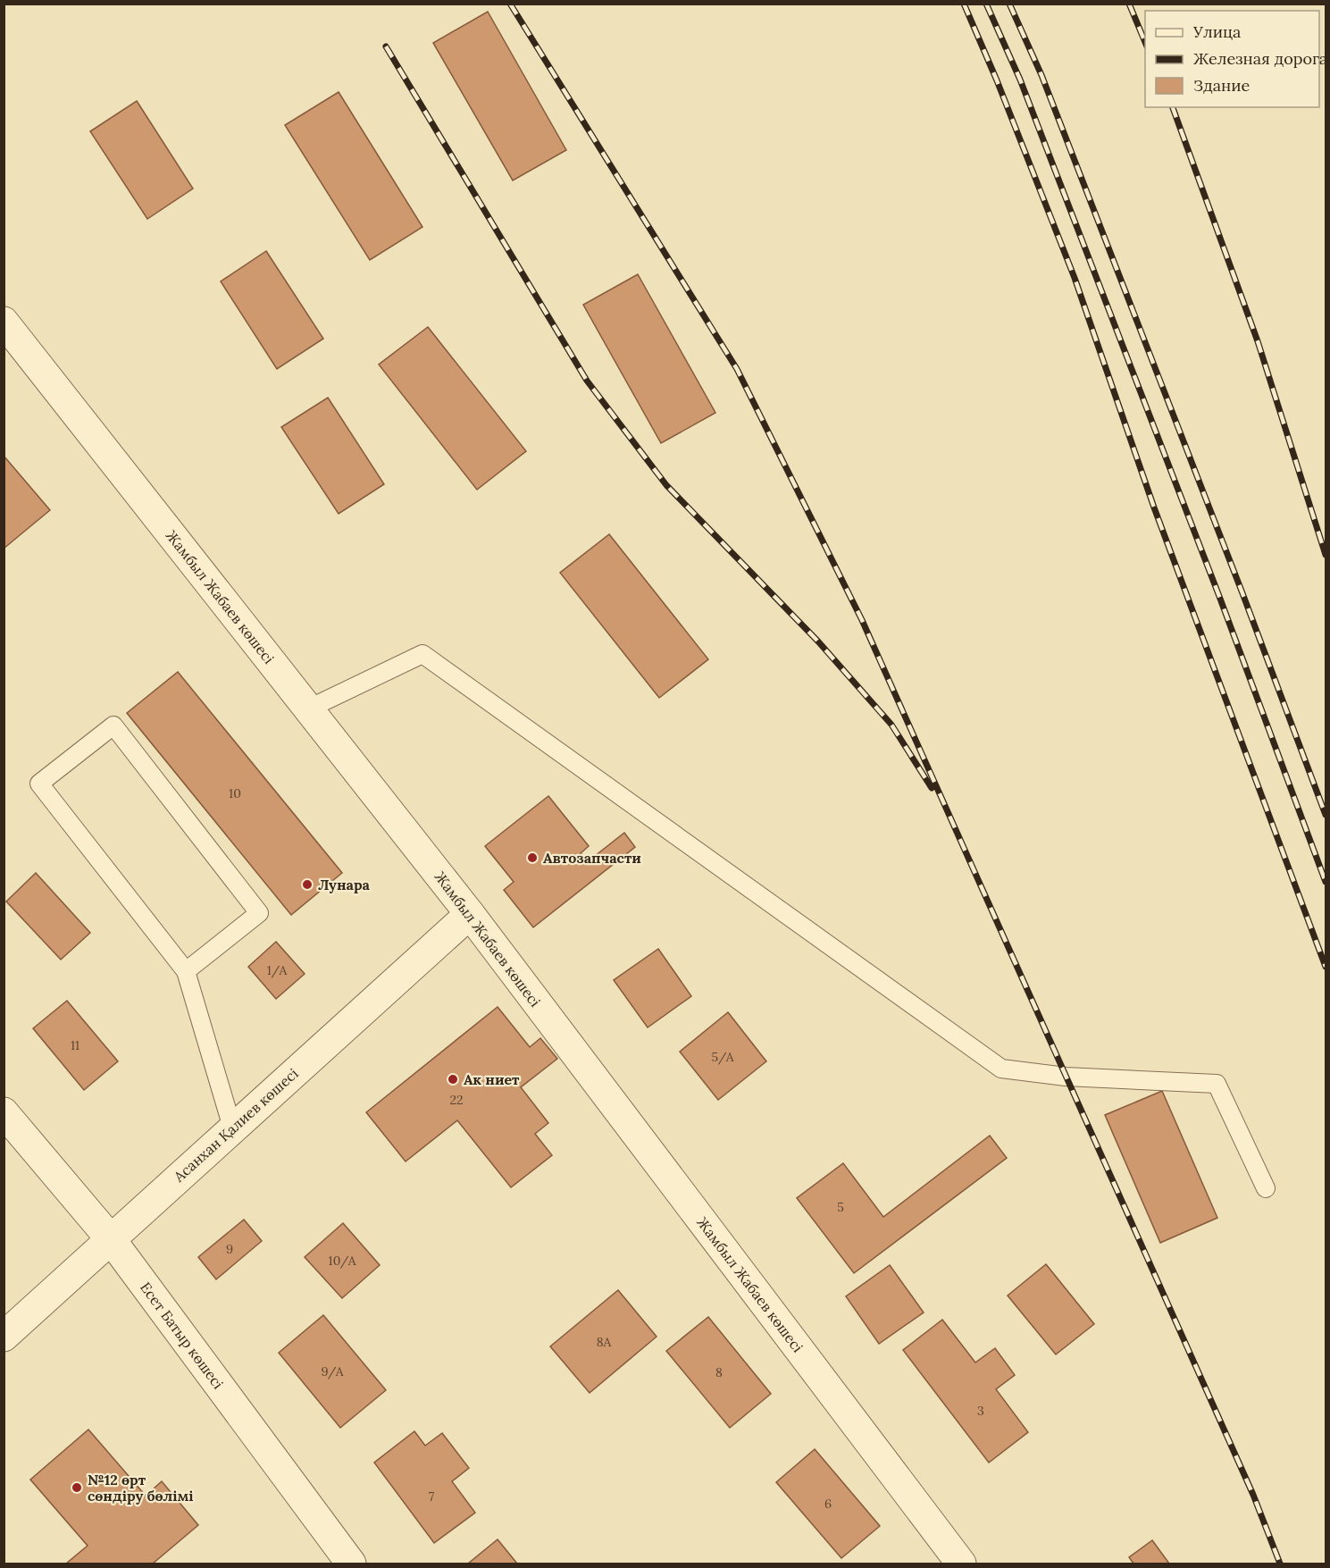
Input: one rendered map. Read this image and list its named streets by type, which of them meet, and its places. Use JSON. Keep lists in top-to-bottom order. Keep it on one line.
{"streets":{"street":["Жамбыл Жабаев көшесі","Асанхан Қалиев көшесі","Есет Батыр көшесі"]},"crossings":[["Жамбыл Жабаев көшесі","Асанхан Қалиев көшесі"],["Асанхан Қалиев көшесі","Есет Батыр көшесі"]],"places":["Автозапчасти","Лунара","Ак ниет","№12 өрт сөндіру бөлімі"],"house_numbers":["10","1/А","11","5/А","22","5","9","10/А","8А","9/А","8","3","7","6"],"legend":["Улица","Железная дорога","Здание"]}
